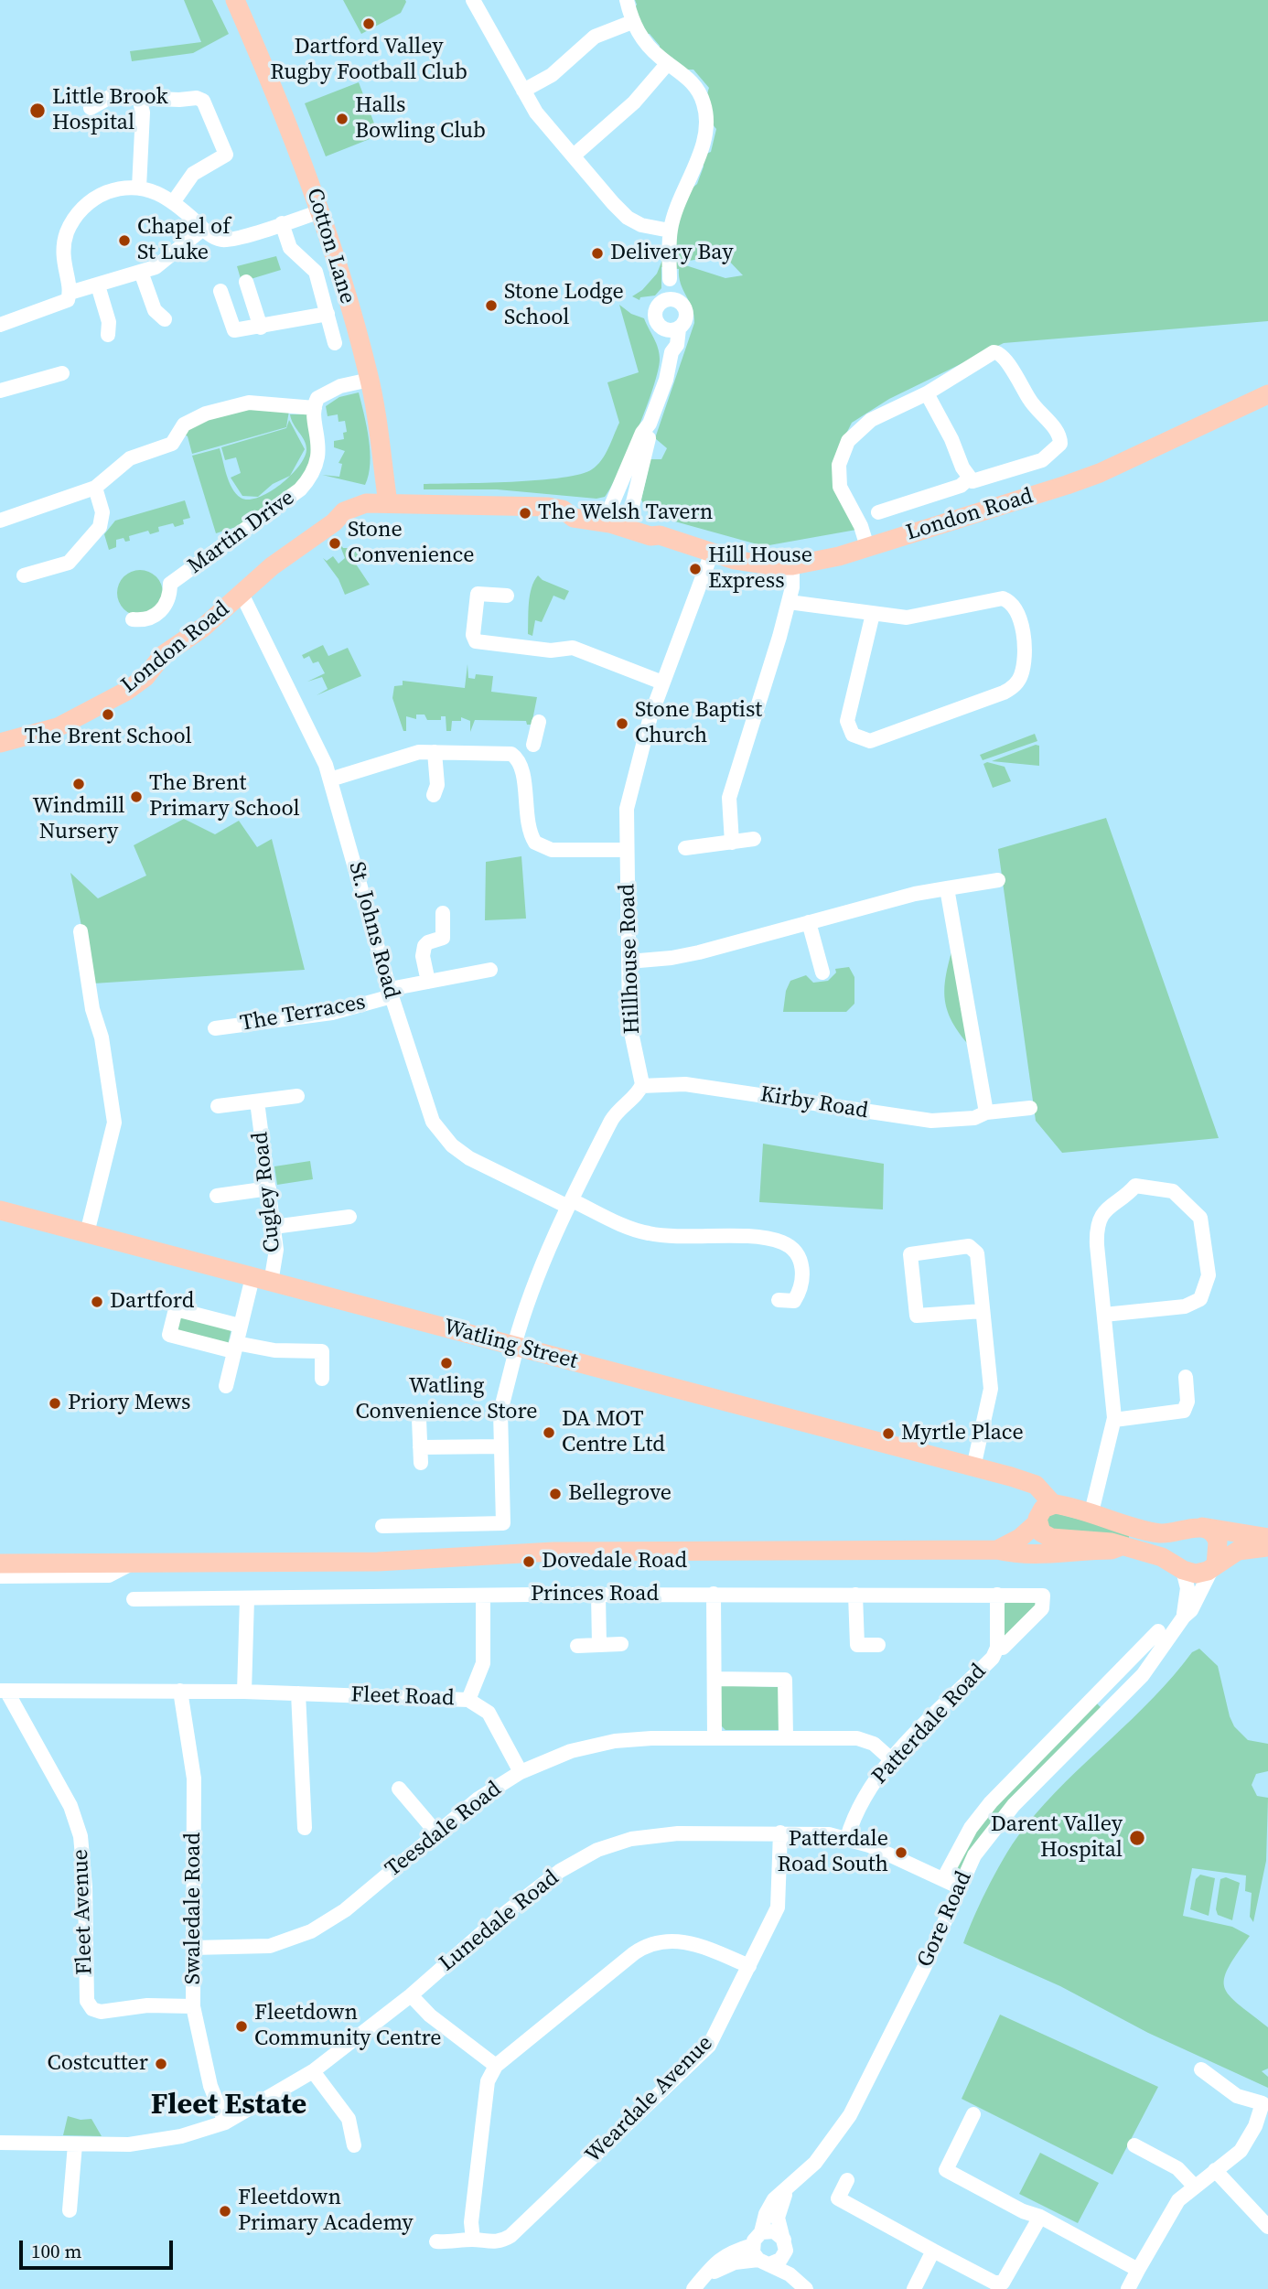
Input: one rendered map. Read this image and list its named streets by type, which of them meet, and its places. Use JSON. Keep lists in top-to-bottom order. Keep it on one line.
{"streets":{"main road":["Cotton Lane","London Road","Watling Street","Princes Road"],"street":["Martin Drive","St. Johns Road","Hillhouse Road","The Terraces","Kirby Road","Cugley Road","Fleet Road","Patterdale Road","Teesdale Road","Swaledale Road","Fleet Avenue","Gore Road","Lunedale Road","Weardale Avenue"]},"crossings":[["Cotton Lane","London Road"],["London Road","St. Johns Road"],["London Road","Hillhouse Road"],["St. Johns Road","The Terraces"],["Hillhouse Road","Kirby Road"],["Cugley Road","Watling Street"],["Watling Street","Princes Road"],["Princes Road","Patterdale Road"],["Fleet Road","Teesdale Road"],["Fleet Road","Swaledale Road"],["Fleet Road","Fleet Avenue"],["Patterdale Road","Teesdale Road"],["Patterdale Road","Lunedale Road"],["Teesdale Road","Swaledale Road"],["Swaledale Road","Fleet Avenue"],["Swaledale Road","Lunedale Road"],["Gore Road","Lunedale Road"],["Lunedale Road","Weardale Avenue"]],"districts":["Fleet Estate"],"places":["Dartford Valley Rugby Football Club","Little Brook Hospital","Halls Bowling Club","Chapel of St Luke","Delivery Bay","Stone Lodge School","The Welsh Tavern","Stone Convenience","Hill House Express","The Brent School","Stone Baptist Church","Windmill Nursery","The Brent Primary School","Dartford","Watling Convenience Store","Priory Mews","DA MOT Centre Ltd","Myrtle Place","Bellegrove","Dovedale Road","Darent Valley Hospital","Patterdale Road South","Fleetdown Community Centre","Costcutter","Fleetdown Primary Academy"],"scale_bar":"100 m"}
